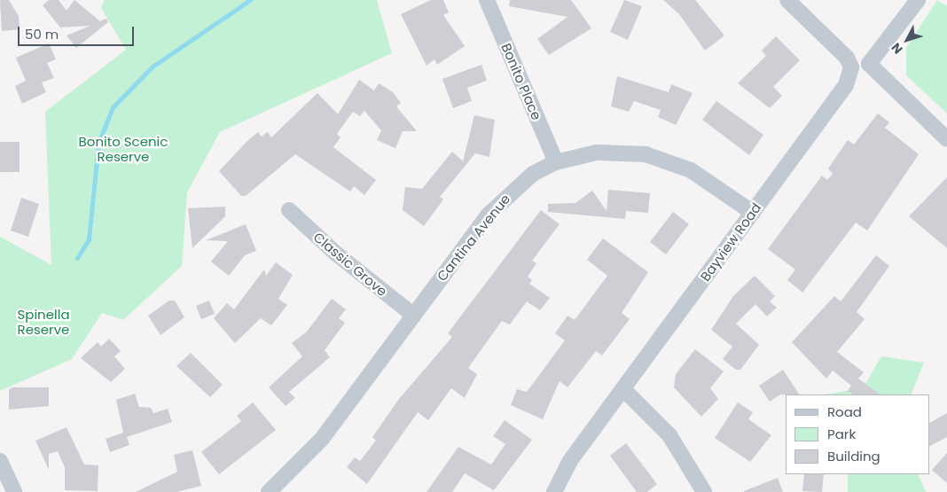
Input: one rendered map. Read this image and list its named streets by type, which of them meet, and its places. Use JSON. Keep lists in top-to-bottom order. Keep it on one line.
{"streets":{"street":["Bonito Place","Cantina Avenue","Bayview Road","Classic Grove"]},"crossings":[["Bonito Place","Cantina Avenue"],["Cantina Avenue","Bayview Road"],["Cantina Avenue","Classic Grove"]],"parks":["Bonito Scenic Reserve","Spinella Reserve"],"legend":["Road","Park","Building"],"scale_bar":"50 m","north":"bottom left"}
